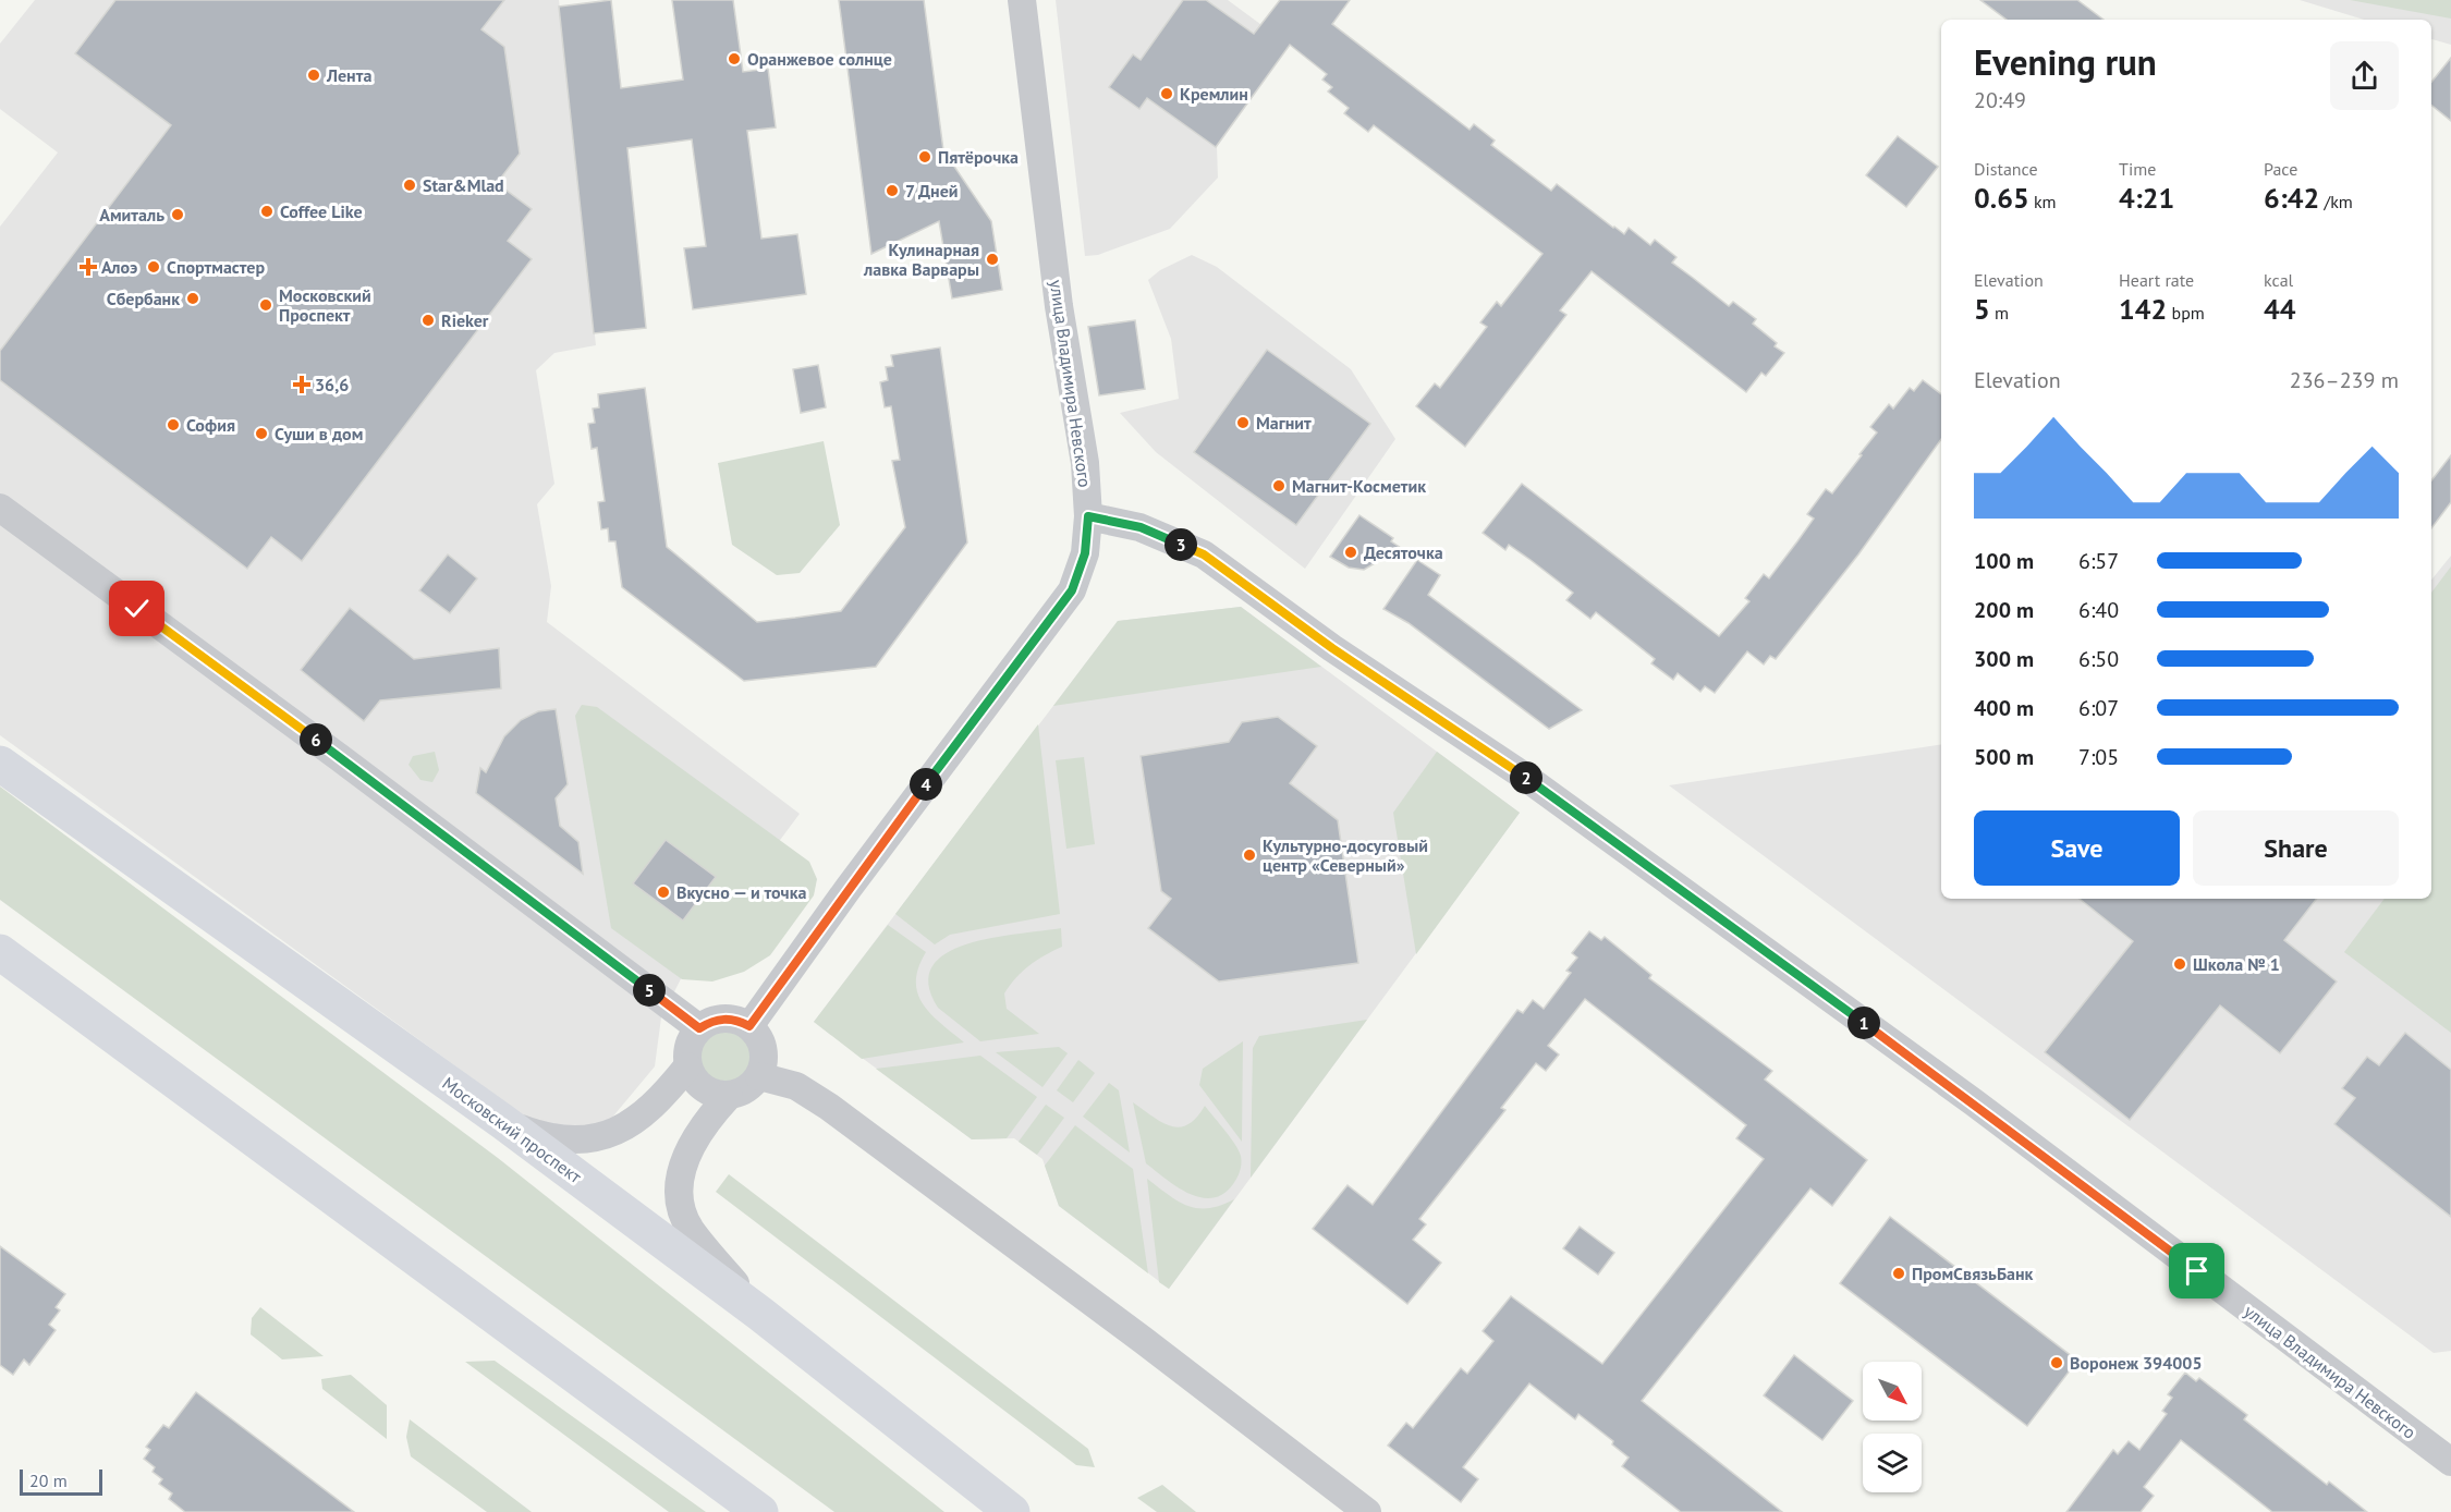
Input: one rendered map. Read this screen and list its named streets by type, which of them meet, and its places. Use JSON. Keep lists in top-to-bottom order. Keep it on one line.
{"streets":{"main road":["Московский проспект"],"street":["улица Владимира Невского"]},"places":{"other":["Оранжевое солнце","Лента","Кремлин","Пятёрочка","Star&Mlad","7 Дней","Coffee Like","Амиталь","Кулинарная лавка Варвары","Спортмастер","Сбербанк","Московский Проспект","Rieker","Магнит","София","Суши в дом","Магнит-Косметик","Десяточка","Культурно-досуговый центр «Северный»","Вкусно — и точка","Школа № 1","ПромСвязьБанк","Воронеж 394005"],"health":["Алоэ","36,6"]},"scale_bar":"20 m","north":"bottom right","page":{"heading":["Evening run","20:49"],"stats":[["Distance","0.65 km"],["Time","4:21"],["Pace","6:42 /km"],["Elevation","5 m"],["Heart rate","142 bpm"],["kcal","44"]],"chart":["Elevation","236–239 m"],"pins":["3","6","2","4","5","1"],"list":[{"name":"100 m","note":"6:57"},{"name":"200 m","note":"6:40"},{"name":"300 m","note":"6:50"},{"name":"400 m","note":"6:07"},{"name":"500 m","note":"7:05"}],"buttons":["Save","Share"],"scale":"20 m"}}
